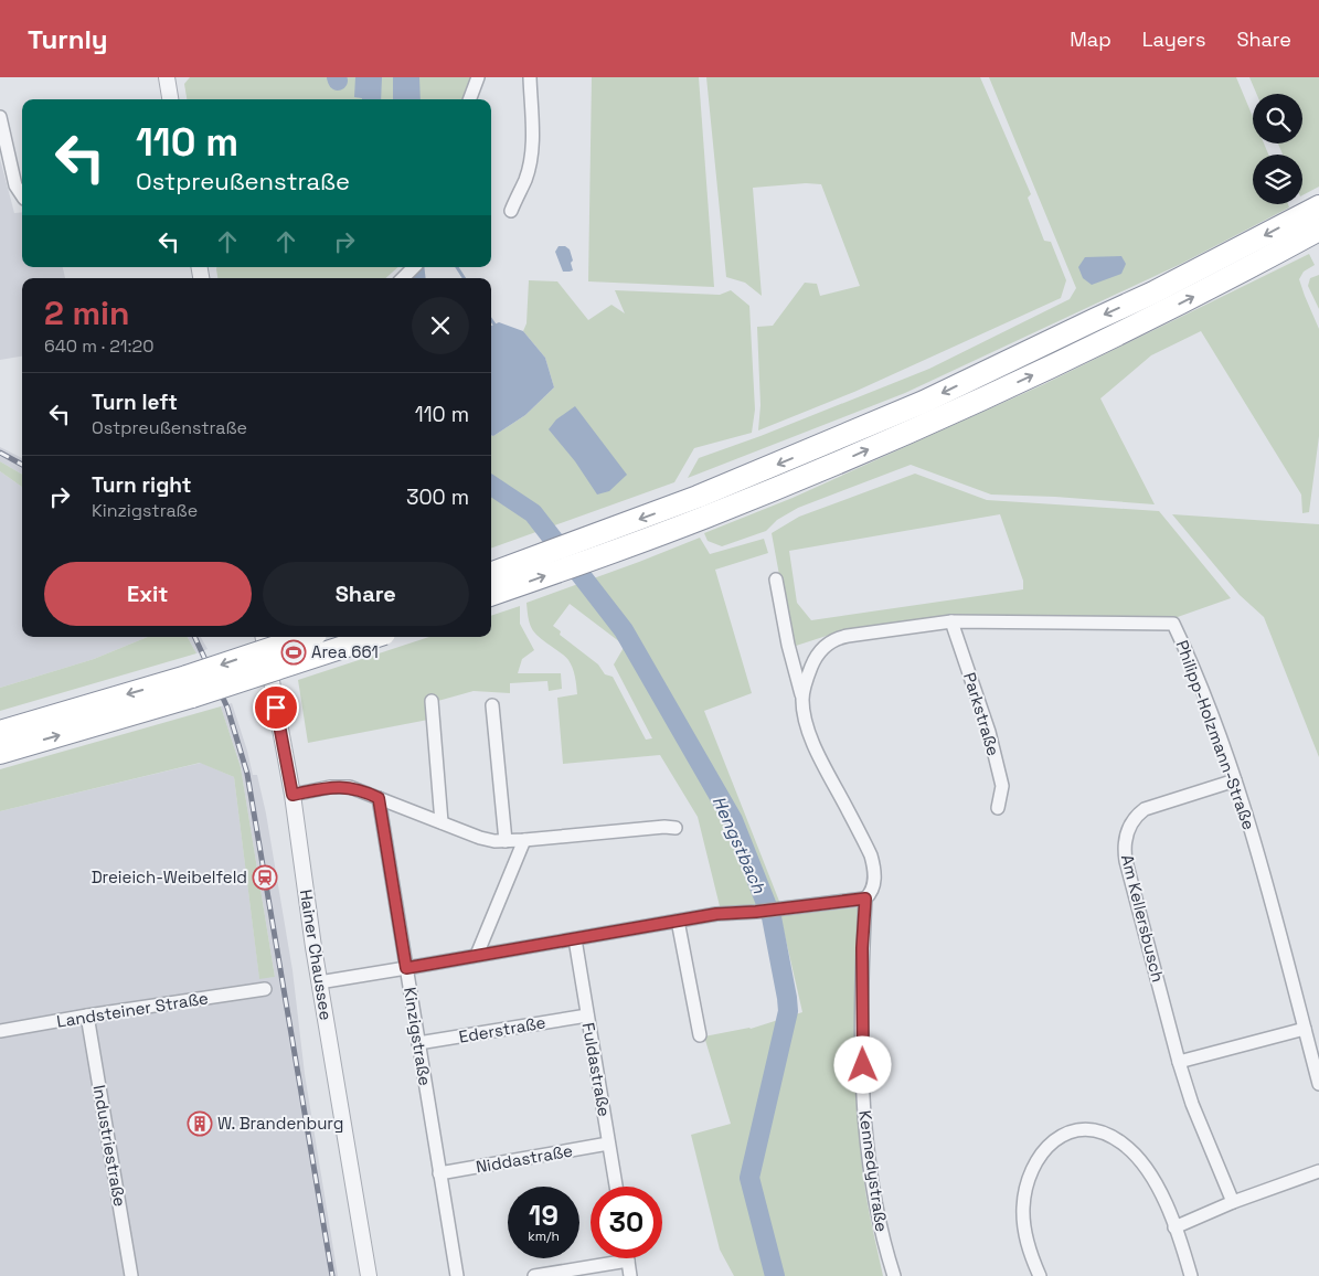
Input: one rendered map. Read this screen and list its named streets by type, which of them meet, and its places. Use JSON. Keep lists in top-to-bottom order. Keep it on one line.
{"streets":{"street":["Parkstraße","Philipp-Holzmann-Straße","Am Kellersbusch","Hainer Chaussee","Landsteiner Straße","Ederstraße","Kinzigstraße","Fuldastraße","Industriestraße","Niddastraße","Kennedystraße"]},"crossings":[["Parkstraße","Philipp-Holzmann-Straße"],["Philipp-Holzmann-Straße","Am Kellersbusch"],["Philipp-Holzmann-Straße","Kennedystraße"],["Landsteiner Straße","Industriestraße"],["Ederstraße","Kinzigstraße"],["Ederstraße","Fuldastraße"],["Kinzigstraße","Niddastraße"],["Fuldastraße","Niddastraße"]],"water":["Hengstbach"],"places":{"sports":["Area 661"],"station":["Dreieich-Weibelfeld"],"building":["W. Brandenburg"]},"page":{"header":"Turnly","nav":["Map","Layers","Share"],"turn":["110 m","Ostpreußenstraße"],"heading":["2 min","640 m · 21:20"],"list":[{"name":"Turn left","note":"Ostpreußenstraße","value":"110 m"},{"name":"Turn right","note":"Kinzigstraße","value":"300 m"}],"buttons":["Exit","Share"],"speed":"19 km/h","limit":"30"}}
